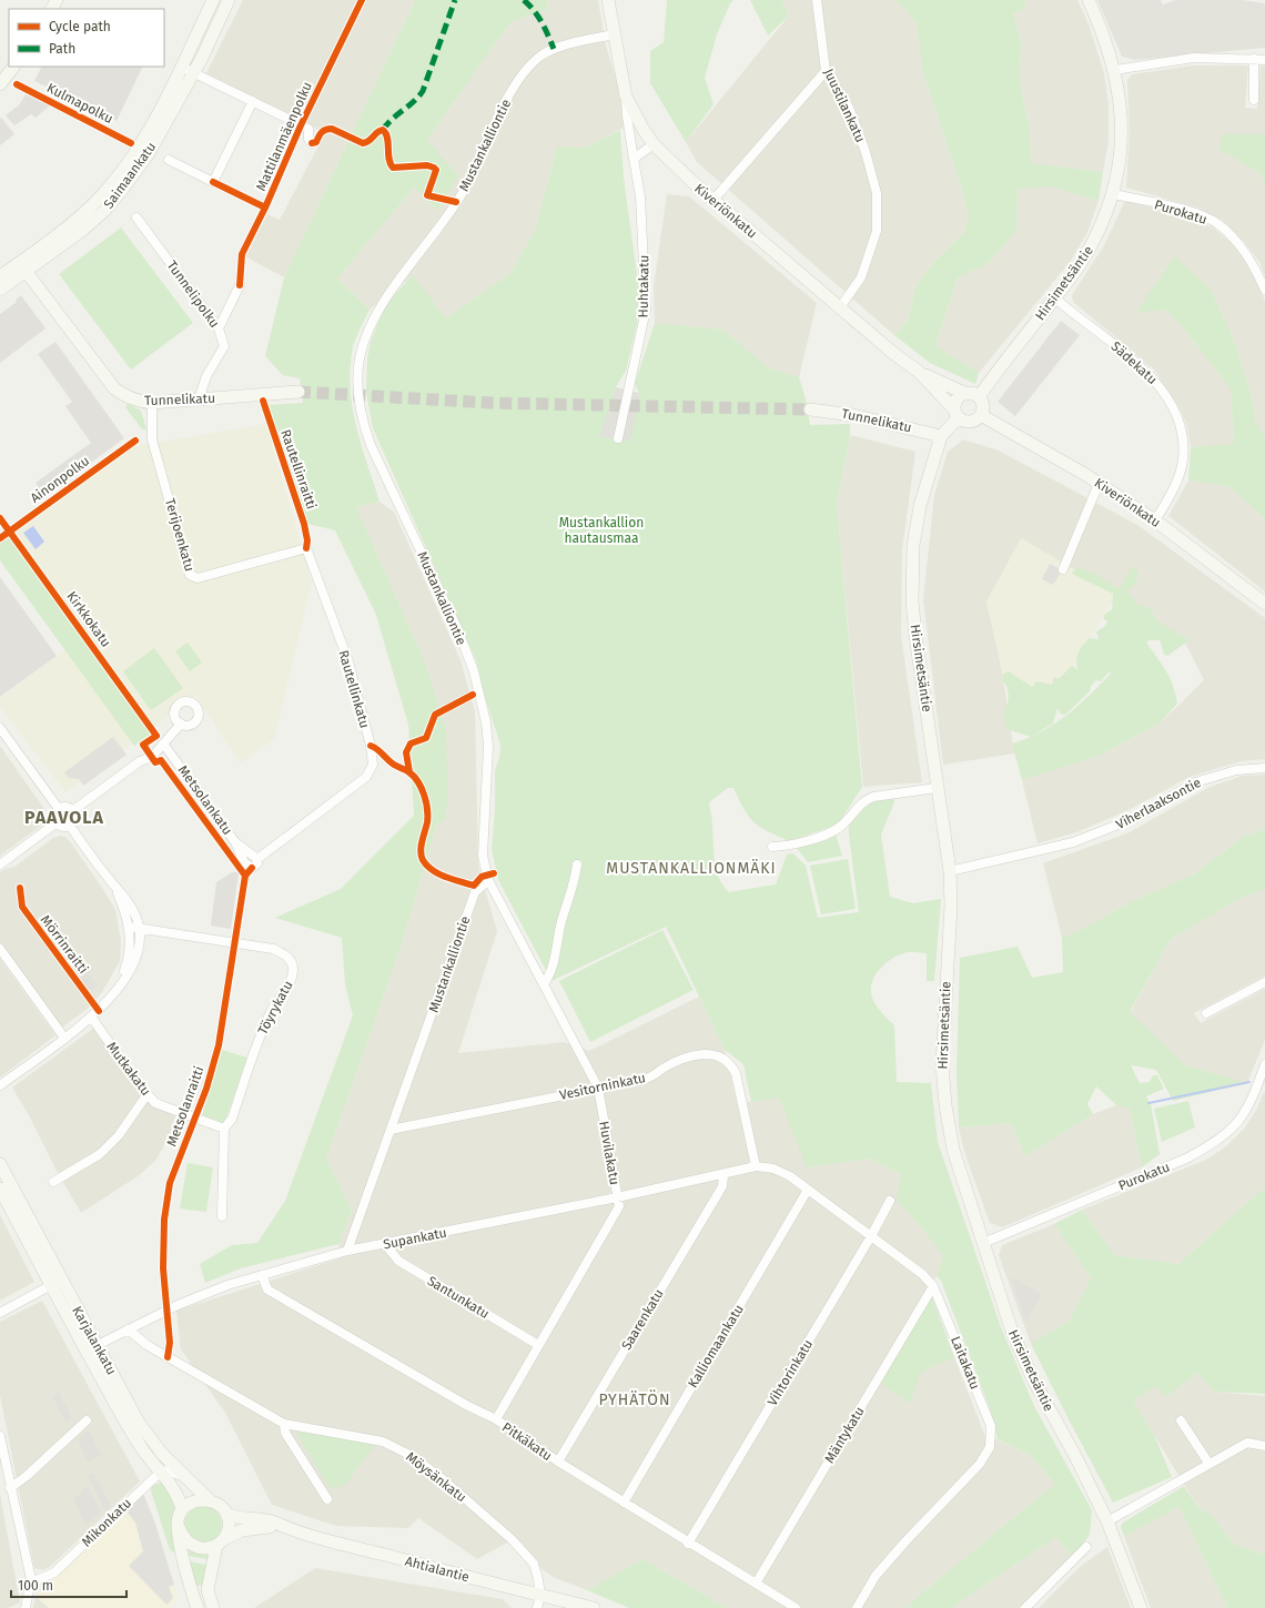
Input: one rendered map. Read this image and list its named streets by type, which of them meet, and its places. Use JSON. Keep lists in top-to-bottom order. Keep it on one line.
{"streets":{"street":["Juustilankatu","Mustankalliontie","Saimaankatu","Kiveriönkatu","Purokatu","Hirsimetsäntie","Huhtakatu","Tunnelipolku","Sädekatu","Tunnelikatu","Terijoenkatu","Rautellinkatu","Metsolankatu","Viherlaaksontie","Töyrykatu","Mutkakatu","Vesitorninkatu","Huvilakatu","Supankatu","Santunkatu","Saarenkatu","Karjalankatu","Kalliomaankatu","Laitakatu","Vihtorinkatu","Mäntykatu","Pitkäkatu","Möysänkatu","Mikonkatu","Ahtialantie"],"cycle path":["Kulmapolku","Mattilanmäenpolku","Rautellinraitti","Ainonpolku","Kirkkokatu","Mörrinraitti","Metsolanraitti"]},"crossings":[["Juustilankatu","Kiveriönkatu"],["Mustankalliontie","Kiveriönkatu"],["Mustankalliontie","Vesitorninkatu"],["Mustankalliontie","Huvilakatu"],["Mustankalliontie","Supankatu"],["Saimaankatu","Tunnelikatu"],["Kiveriönkatu","Hirsimetsäntie"],["Kiveriönkatu","Huhtakatu"],["Kiveriönkatu","Sädekatu"],["Purokatu","Hirsimetsäntie"],["Hirsimetsäntie","Sädekatu"],["Hirsimetsäntie","Tunnelikatu"],["Hirsimetsäntie","Viherlaaksontie"],["Tunnelipolku","Tunnelikatu"],["Tunnelikatu","Terijoenkatu"],["Terijoenkatu","Rautellinkatu"],["Rautellinkatu","Metsolankatu"],["Töyrykatu","Mutkakatu"],["Vesitorninkatu","Huvilakatu"],["Vesitorninkatu","Supankatu"],["Vesitorninkatu","Laitakatu"],["Huvilakatu","Supankatu"],["Huvilakatu","Santunkatu"],["Huvilakatu","Pitkäkatu"],["Supankatu","Santunkatu"],["Supankatu","Saarenkatu"],["Supankatu","Karjalankatu"],["Supankatu","Laitakatu"],["Supankatu","Pitkäkatu"],["Supankatu","Möysänkatu"],["Saarenkatu","Pitkäkatu"],["Karjalankatu","Mikonkatu"],["Karjalankatu","Ahtialantie"],["Kalliomaankatu","Laitakatu"],["Kalliomaankatu","Pitkäkatu"],["Laitakatu","Vihtorinkatu"],["Laitakatu","Mäntykatu"],["Vihtorinkatu","Pitkäkatu"],["Mäntykatu","Pitkäkatu"],["Möysänkatu","Ahtialantie"]],"districts":["PAAVOLA","MUSTANKALLIONMÄKI","PYHÄTÖN"],"parks":["Mustankallion hautausmaa"],"legend":["Cycle path","Path"],"scale_bar":"100 m"}
